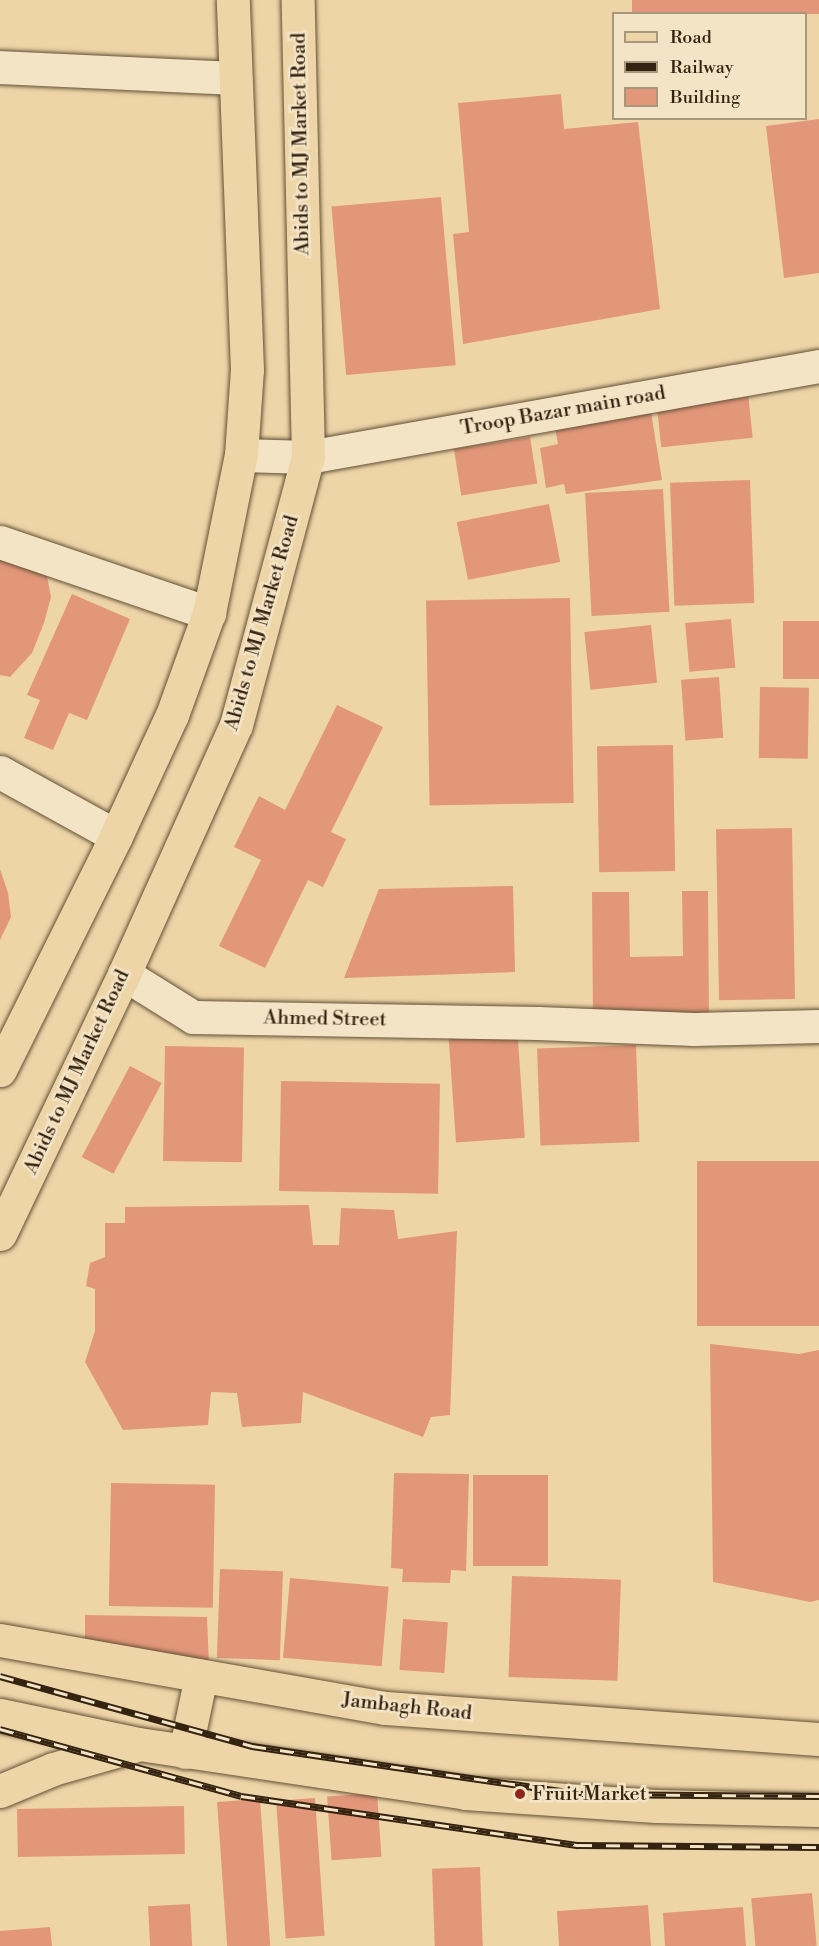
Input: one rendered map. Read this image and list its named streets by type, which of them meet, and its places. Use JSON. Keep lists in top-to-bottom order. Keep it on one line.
{"streets":{"main road":["Abids to MJ Market Road","Jambagh Road"],"street":["Troop Bazar main road","Ahmed Street"]},"crossings":[["Abids to MJ Market Road","Troop Bazar main road"],["Abids to MJ Market Road","Ahmed Street"]],"places":["Fruit Market"],"legend":["Road","Railway","Building"]}
